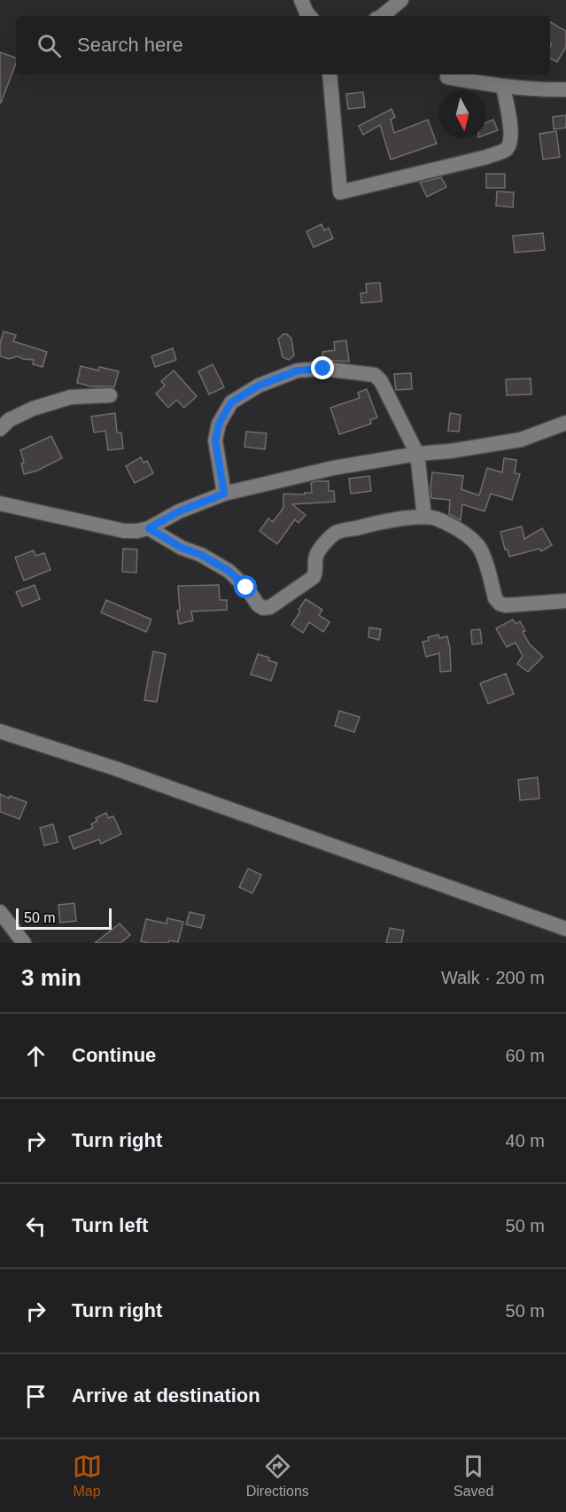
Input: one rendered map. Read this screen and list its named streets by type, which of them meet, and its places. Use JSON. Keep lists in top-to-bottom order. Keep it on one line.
{"scale_bar":"50 m","north":"bottom","page":{"search":"Search here","scale":"50 m","heading":["3 min","Walk · 200 m"],"list":[["Continue","60 m"],["Turn right","40 m"],["Turn left","50 m"],["Turn right","50 m"],"Arrive at destination"],"nav":["Map","Directions","Saved"]}}
